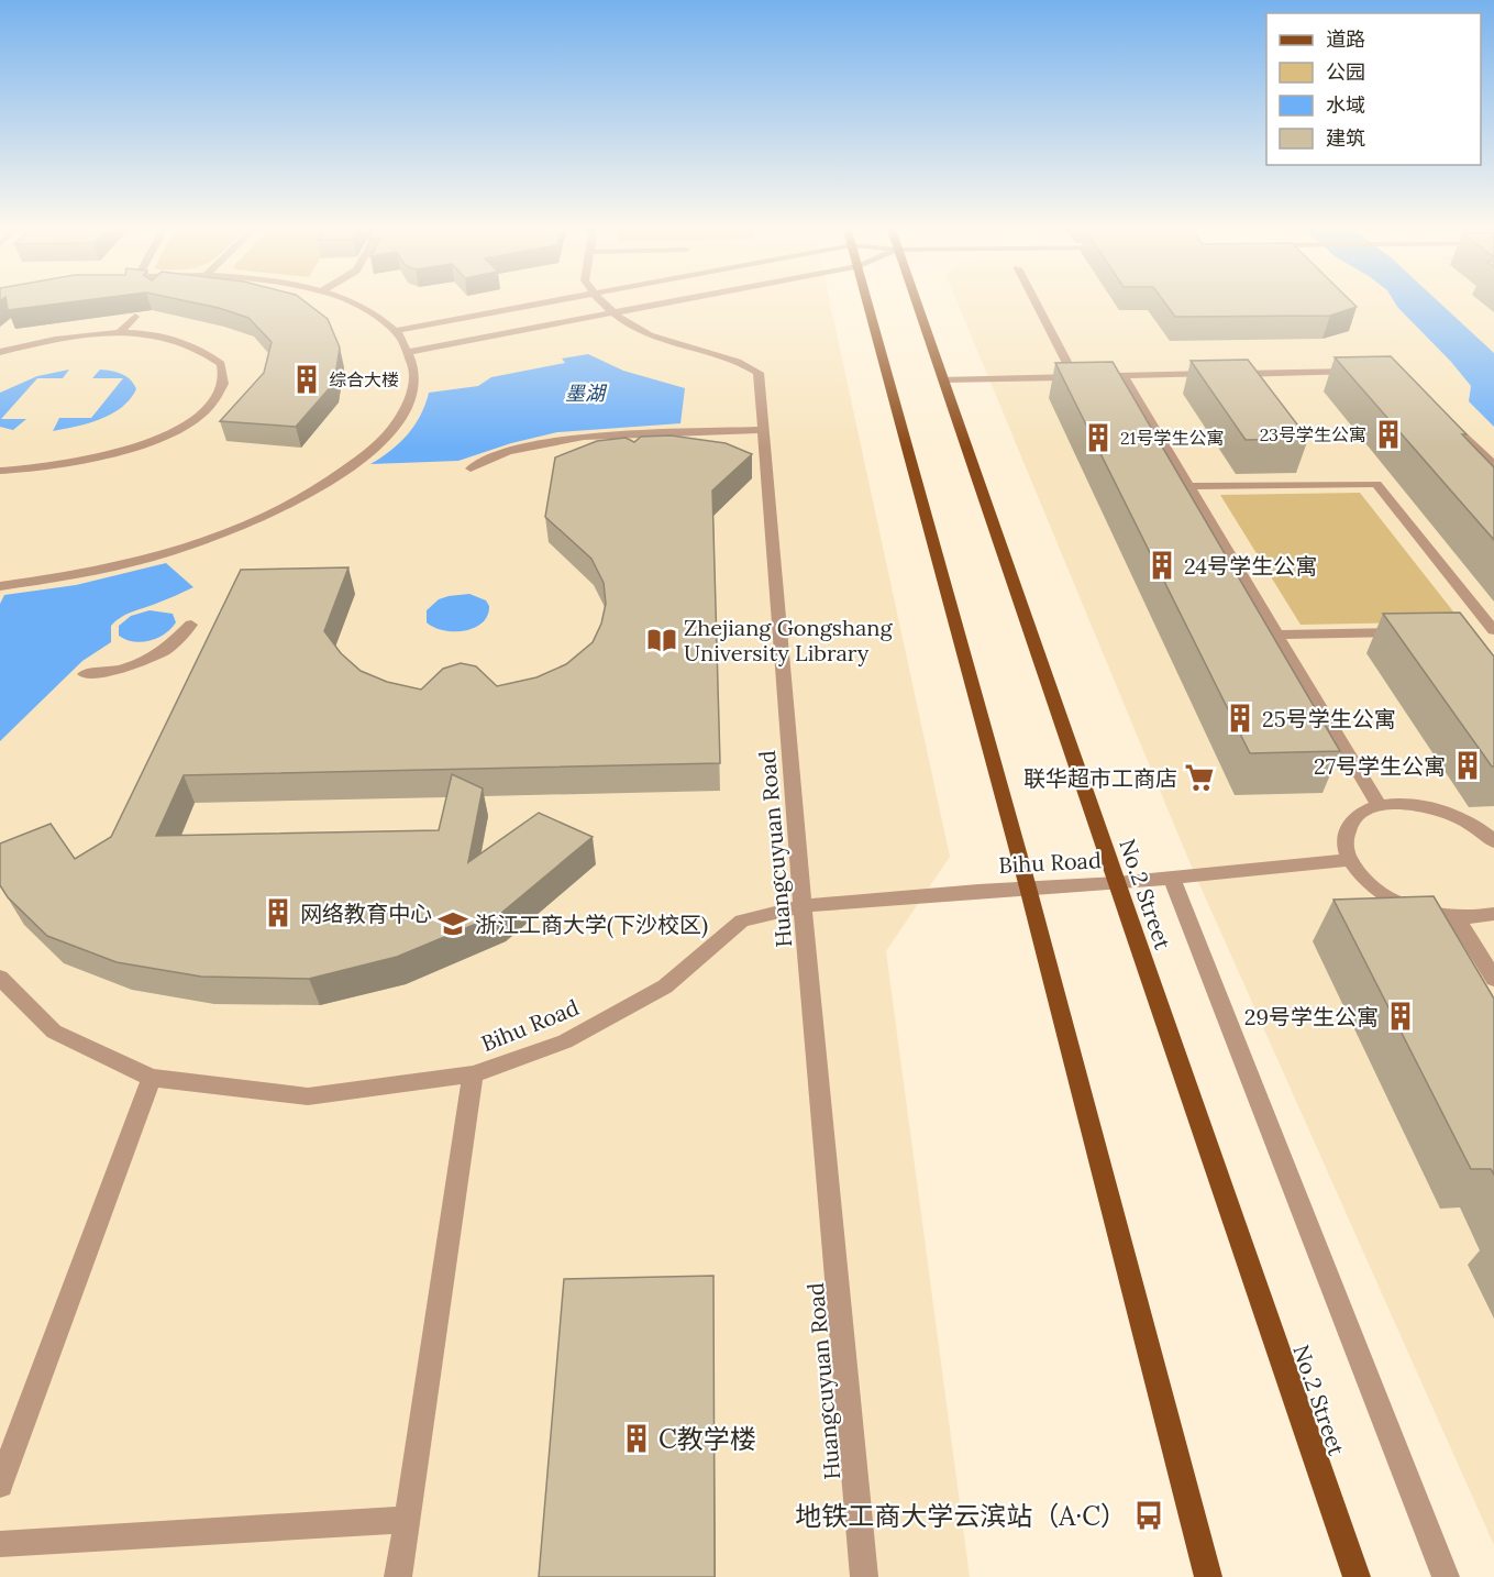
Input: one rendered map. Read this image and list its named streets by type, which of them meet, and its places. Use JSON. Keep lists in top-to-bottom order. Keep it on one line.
{"streets":{"main road":["No.2 Street"],"street":["Huangcuyuan Road","Bihu Road"]},"crossings":[["Huangcuyuan Road","Bihu Road"],["Bihu Road","No.2 Street"]],"water":["墨湖"],"places":{"building":["综合大楼","23号学生公寓","21号学生公寓","24号学生公寓","25号学生公寓","27号学生公寓","网络教育中心","29号学生公寓","C教学楼"],"library":["Zhejiang Gongshang University Library"],"supermarket":["联华超市工商店"],"school or university":["浙江工商大学(下沙校区)"],"bus stop":["地铁工商大学云滨站（A·C）"]},"legend":["道路","公园","水域","建筑"]}
